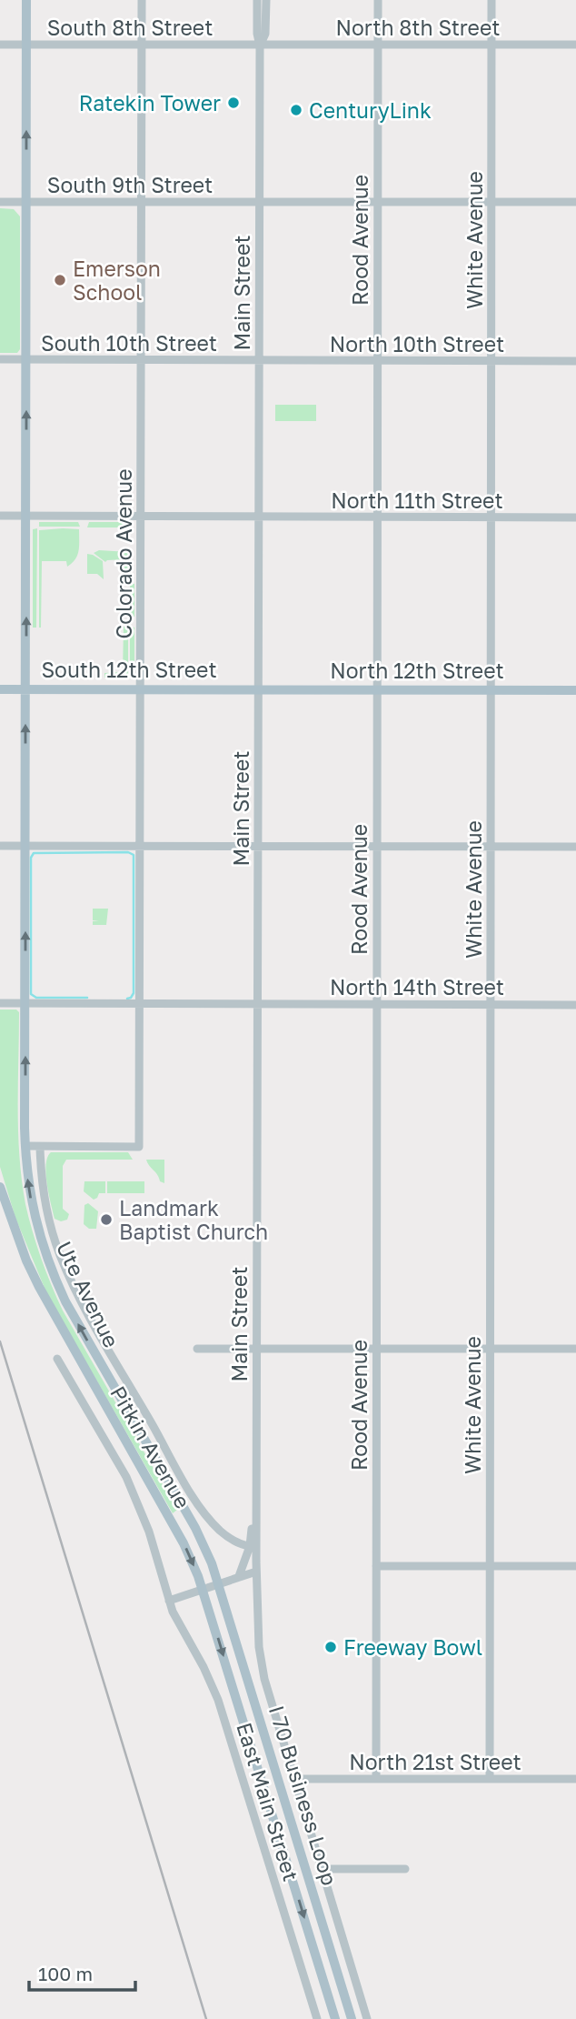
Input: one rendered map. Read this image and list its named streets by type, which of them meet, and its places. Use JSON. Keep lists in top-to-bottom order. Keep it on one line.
{"streets":{"main road":["South 12th Street","North 12th Street","Ute Avenue","Pitkin Avenue","I 70 Business Loop"],"street":["South 8th Street","North 8th Street","South 9th Street","Rood Avenue","White Avenue","Main Street","South 10th Street","North 10th Street","North 11th Street","Colorado Avenue","North 14th Street","North 21st Street","East Main Street"]},"crossings":[["South 8th Street","North 8th Street"],["South 8th Street","Main Street"],["South 8th Street","Colorado Avenue"],["South 8th Street","Ute Avenue"],["North 8th Street","Rood Avenue"],["North 8th Street","White Avenue"],["North 8th Street","Main Street"],["South 9th Street","Rood Avenue"],["South 9th Street","White Avenue"],["South 9th Street","Main Street"],["South 9th Street","Colorado Avenue"],["South 9th Street","Ute Avenue"],["Rood Avenue","North 10th Street"],["Rood Avenue","North 11th Street"],["Rood Avenue","North 12th Street"],["Rood Avenue","North 14th Street"],["Rood Avenue","North 21st Street"],["White Avenue","North 10th Street"],["White Avenue","North 11th Street"],["White Avenue","North 12th Street"],["White Avenue","North 14th Street"],["White Avenue","North 21st Street"],["Main Street","South 10th Street"],["Main Street","North 10th Street"],["Main Street","North 11th Street"],["Main Street","South 12th Street"],["Main Street","North 12th Street"],["Main Street","North 14th Street"],["Main Street","East Main Street"],["South 10th Street","North 10th Street"],["South 10th Street","Colorado Avenue"],["South 10th Street","Ute Avenue"],["North 11th Street","Colorado Avenue"],["North 11th Street","Ute Avenue"],["Colorado Avenue","South 12th Street"],["Colorado Avenue","North 14th Street"],["South 12th Street","North 12th Street"],["South 12th Street","Ute Avenue"],["North 14th Street","Ute Avenue"],["Ute Avenue","I 70 Business Loop"],["Pitkin Avenue","I 70 Business Loop"],["North 21st Street","East Main Street"]],"one_way":["Ute Avenue","Pitkin Avenue"],"places":["Ratekin Tower","CenturyLink","Emerson School","Landmark Baptist Church","Freeway Bowl"],"scale_bar":"100 m"}
